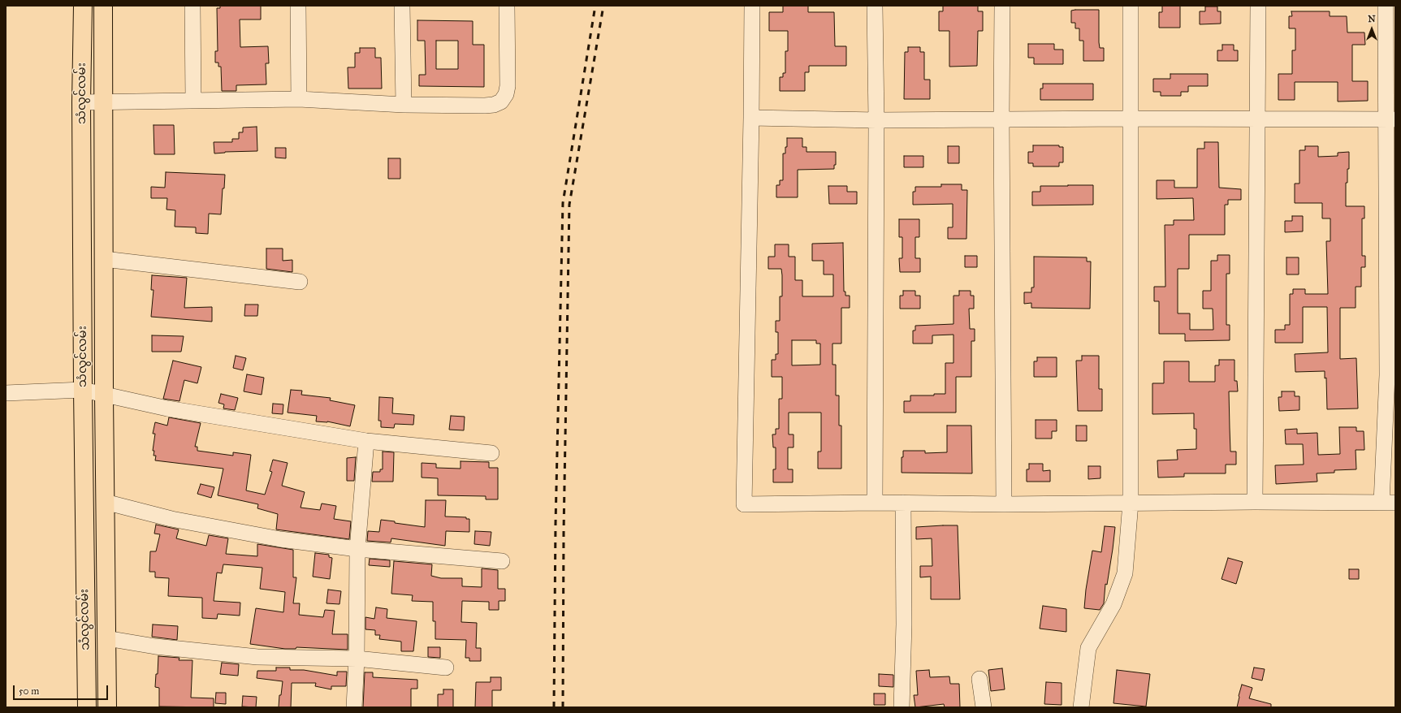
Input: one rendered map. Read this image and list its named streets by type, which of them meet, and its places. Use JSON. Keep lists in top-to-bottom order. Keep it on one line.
{"streets":{"main road":["သံလွင်လမ်း"]},"scale_bar":"50 m","north":"top"}
